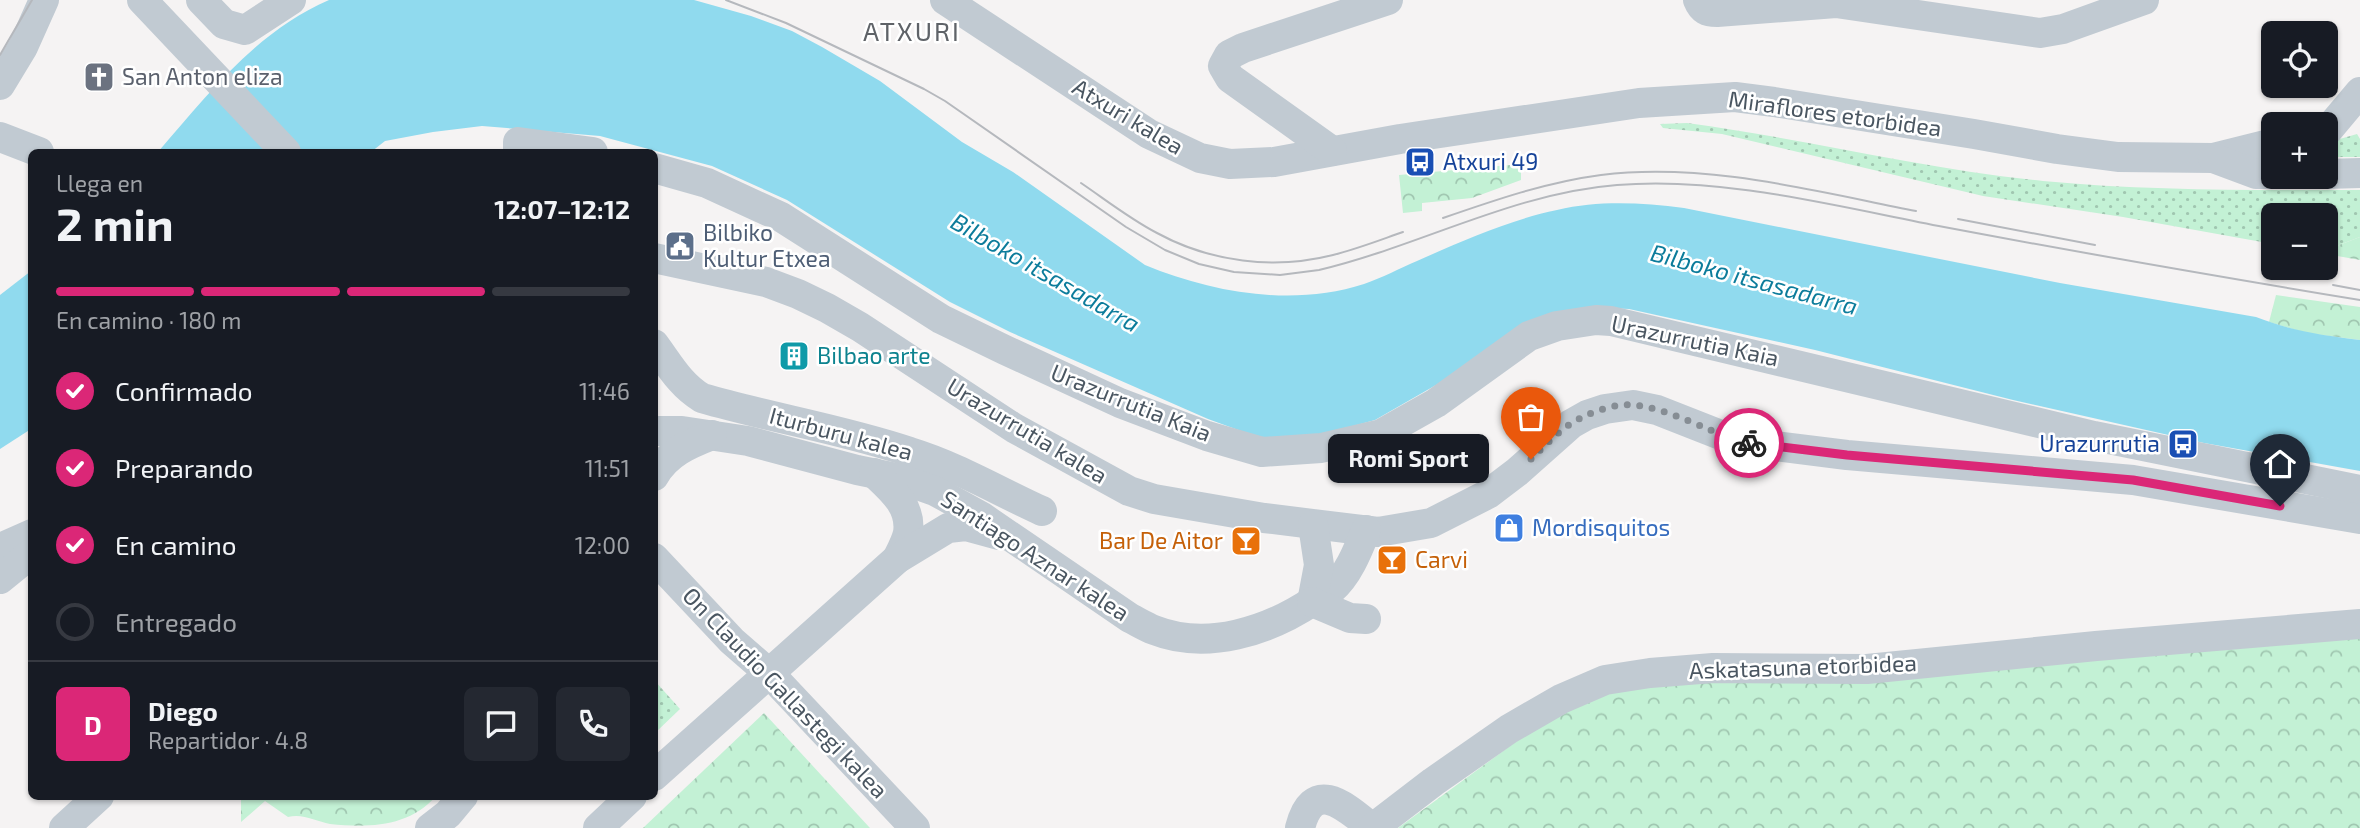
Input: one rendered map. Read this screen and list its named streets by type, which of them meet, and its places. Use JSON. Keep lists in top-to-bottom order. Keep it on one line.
{"streets":{"street":["Miraflores etorbidea","Atxuri kalea","Urazurrutia Kaia","Urazurrutia kalea","Iturburu kalea","Santiago Aznar kalea","Askatasuna etorbidea","On Claudio Gallastegi kalea"]},"crossings":[["Miraflores etorbidea","Atxuri kalea"],["Urazurrutia kalea","Santiago Aznar kalea"]],"districts":["ATXURI"],"water":["Bilboko itsasadarra"],"places":{"church":["San Anton eliza"],"bus stop":["Atxuri 49","Urazurrutia"],"public building":["Bilbiko Kultur Etxea"],"building":["Bilbao arte"],"other":["Romi Sport"],"shop":["Mordisquitos"],"bar":["Bar De Aitor","Carvi"]},"page":{"map_buttons":["+","−"],"heading":["2 min","Llega en","12:07–12:12"],"panel":["Diego","Repartidor · 4.8"],"bar":"En camino · 180 m","list":[["Confirmado","11:46"],["Preparando","11:51"],["En camino","12:00"],"Entregado"],"bubble":"Romi Sport","round":"D"}}
